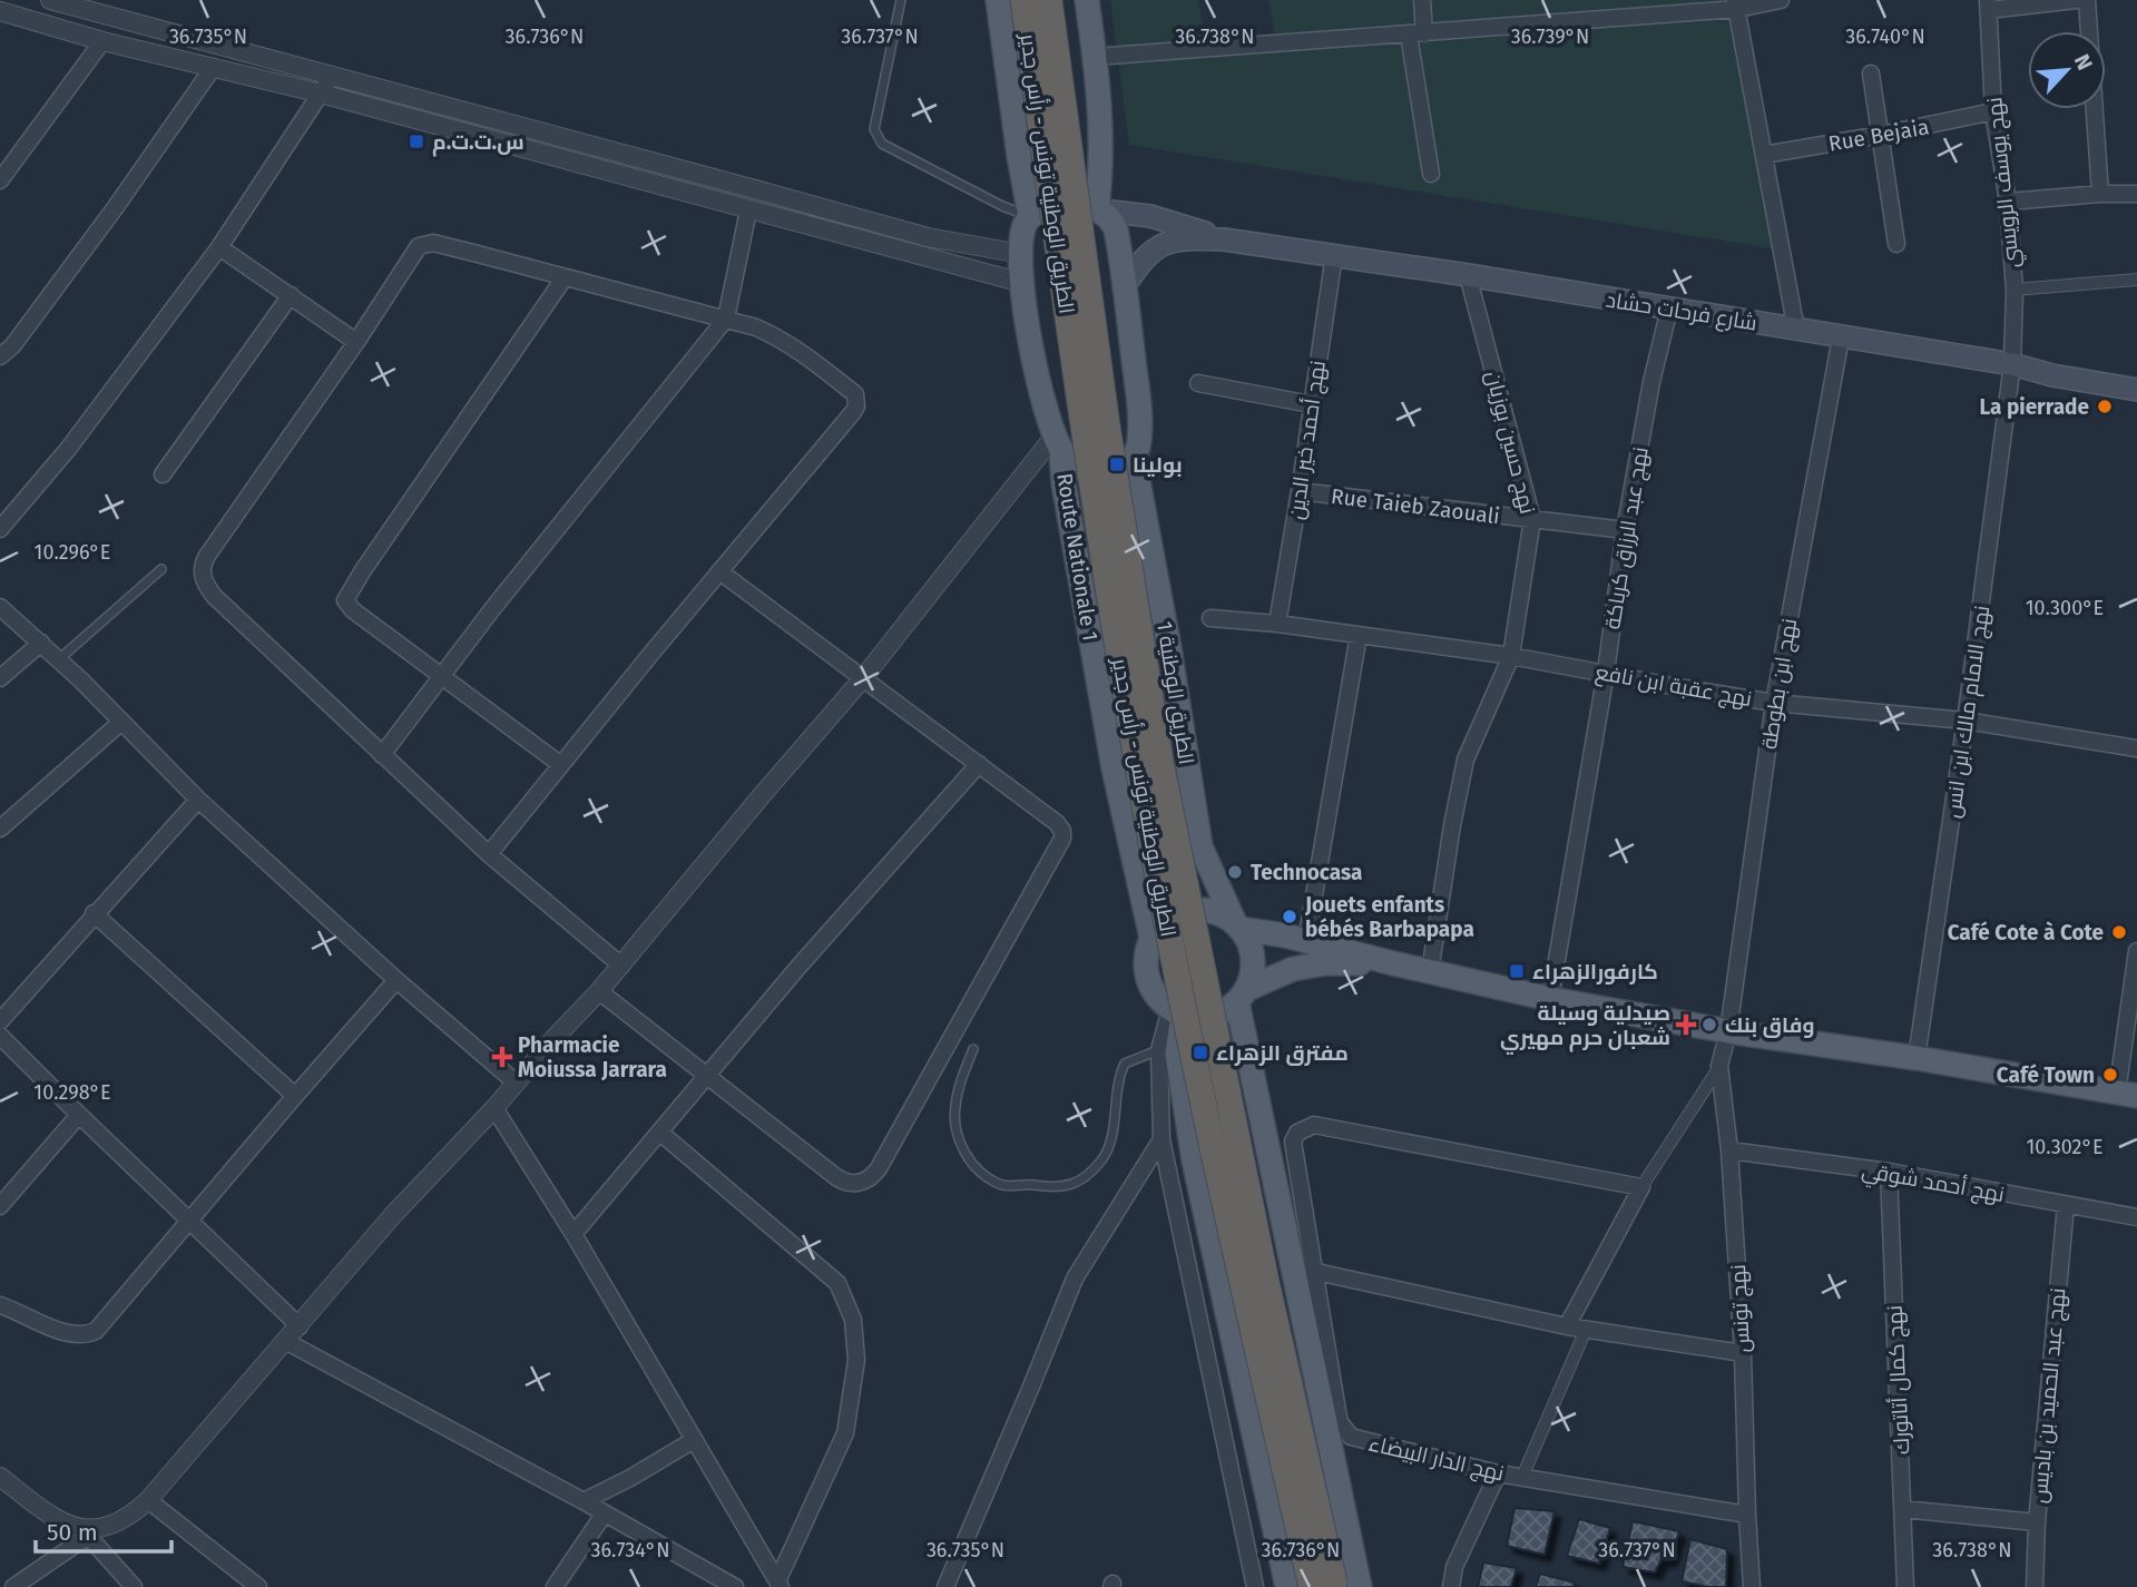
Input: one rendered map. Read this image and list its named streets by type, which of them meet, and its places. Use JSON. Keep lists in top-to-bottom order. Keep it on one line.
{"streets":{"highway":["الطريق الوطنية تونس - رأس جدير"],"main road":["شارع فرحات حشاد","Route Nationale 1","الطريق الوطنية 1"],"street":["Rue Bejaia","نهج يوسف الرويسي","نهج أحمد خير الدين","نهج حسين بوزيان","Rue Taieb Zaouali","نهج عبد الرزاق كرباكة","نهج ابن بطوطة","نهج عقبة ابن نافع","نهج الامام مالك ابن انس","نهج أحمد شوقي","نهج تونس","نهج كمال أتاتورك","نهج عبد الحميد بن باديس","نهج الدار البيضاء"]},"crossings":[["Rue Bejaia","نهج يوسف الرويسي"],["نهج يوسف الرويسي","شارع فرحات حشاد"],["نهج يوسف الرويسي","نهج الامام مالك ابن انس"],["شارع فرحات حشاد","نهج أحمد خير الدين"],["شارع فرحات حشاد","نهج حسين بوزيان"],["شارع فرحات حشاد","نهج عبد الرزاق كرباكة"],["شارع فرحات حشاد","نهج ابن بطوطة"],["شارع فرحات حشاد","نهج الامام مالك ابن انس"],["نهج أحمد خير الدين","Rue Taieb Zaouali"],["نهج أحمد خير الدين","نهج عقبة ابن نافع"],["نهج حسين بوزيان","Rue Taieb Zaouali"],["نهج حسين بوزيان","نهج عقبة ابن نافع"],["Rue Taieb Zaouali","نهج عبد الرزاق كرباكة"],["نهج عبد الرزاق كرباكة","نهج عقبة ابن نافع"],["Route Nationale 1","الطريق الوطنية 1"],["نهج ابن بطوطة","نهج عقبة ابن نافع"],["نهج ابن بطوطة","نهج تونس"],["نهج عقبة ابن نافع","نهج الامام مالك ابن انس"],["نهج أحمد شوقي","نهج تونس"],["نهج أحمد شوقي","نهج كمال أتاتورك"],["نهج أحمد شوقي","نهج عبد الحميد بن باديس"],["نهج تونس","نهج الدار البيضاء"]],"places":{"transit":["س.ت.ت.م","بولينا","كارفورالزهراء","مفترق الزهراء"],"other":["La pierrade","Technocasa","Jouets enfants bébés Barbapapa","Café Cote à Cote","وفاق بنك","Café Town"],"health":["صيدلية وسيلة شعبان حرم مهيري","Pharmacie Moiussa Jarrara"]},"scale_bar":"50 m","north":"top right","coordinates":["36.740°N","36.735°N","36.736°N","36.737°N","36.738°N","36.739°N","10.296°E","10.300°E","10.298°E","10.302°E","36.734°N"]}
